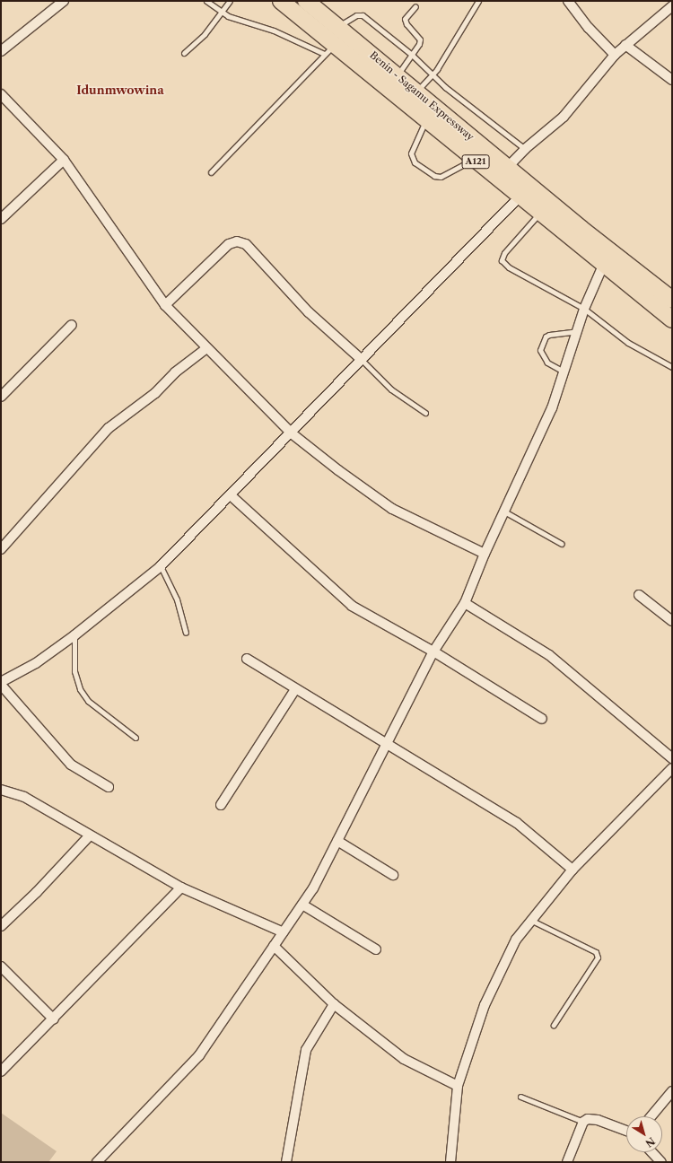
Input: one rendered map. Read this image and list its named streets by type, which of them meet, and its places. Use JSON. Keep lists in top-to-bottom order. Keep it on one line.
{"streets":{"highway":["Benin - Sagamu Expressway","A121"]},"districts":["Idunmwowina"],"north":"bottom right"}
